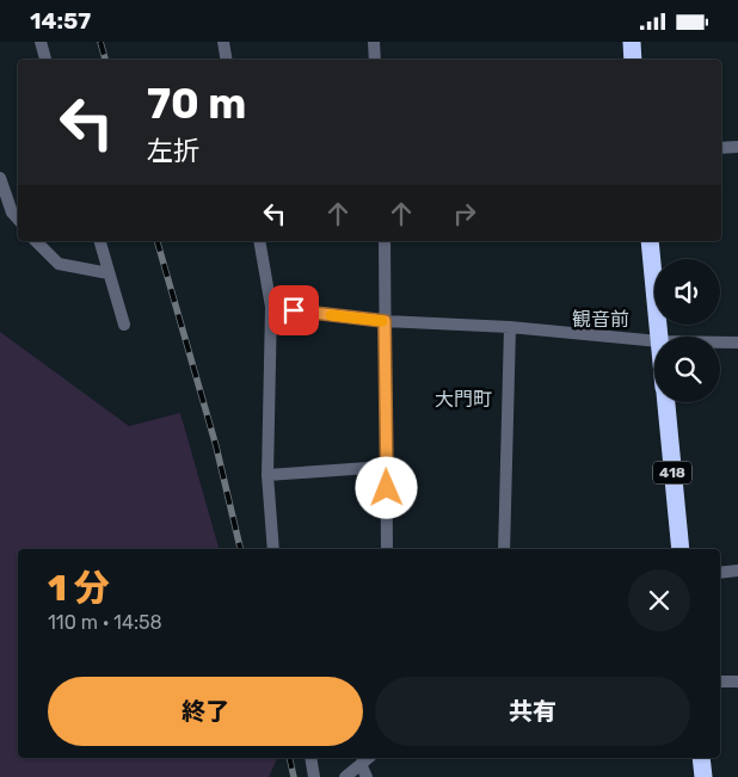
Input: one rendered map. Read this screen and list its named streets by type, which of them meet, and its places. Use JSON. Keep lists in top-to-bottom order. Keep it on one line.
{"streets":{"highway":["418"]},"districts":["観音前","大門町"],"page":{"status":"14:57","turn":["70 m","左折"],"heading":["1 分","110 m · 14:58"],"buttons":["終了","共有"]}}
